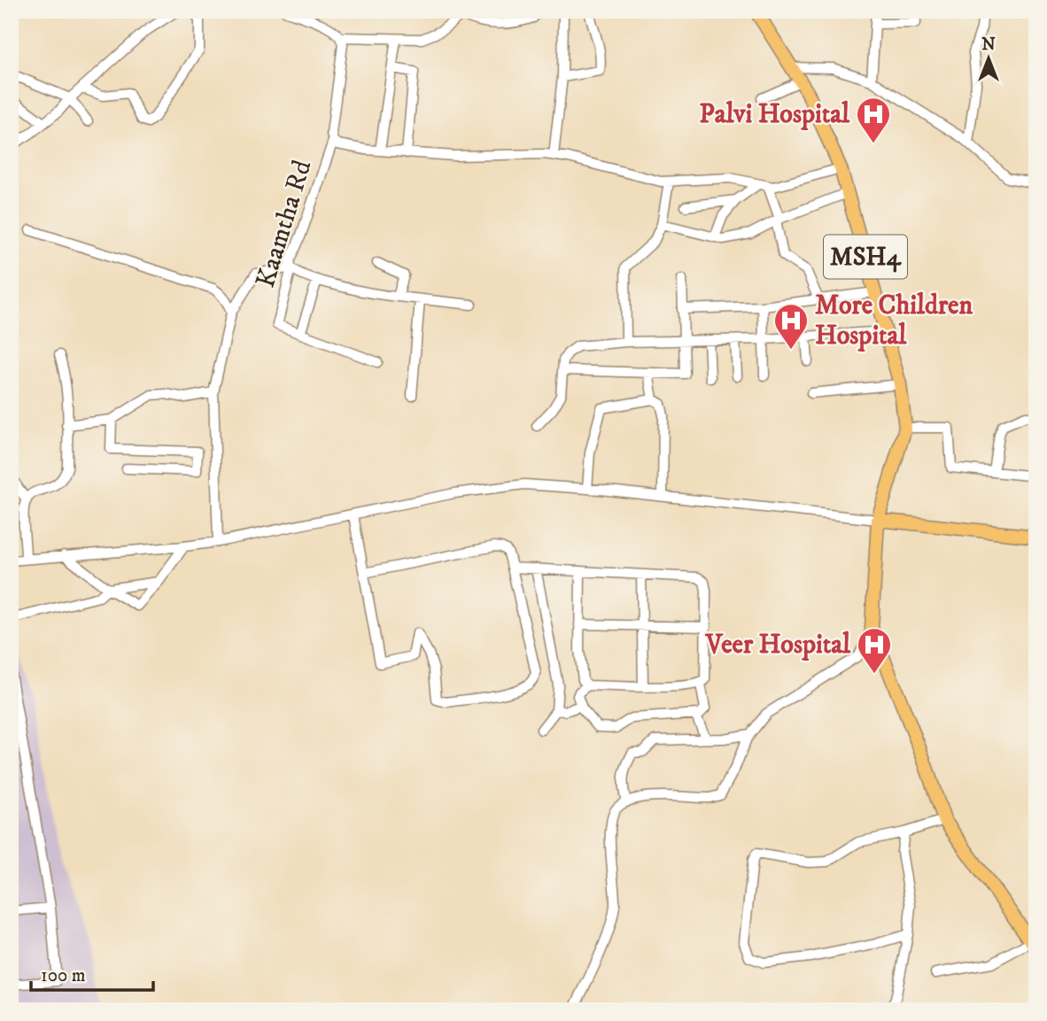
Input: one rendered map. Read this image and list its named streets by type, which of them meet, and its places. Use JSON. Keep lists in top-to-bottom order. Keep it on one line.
{"streets":{"main road":["MSH4"],"street":["Kaamtha Rd"]},"places":{"hospital":["Palvi Hospital","More Children Hospital","Veer Hospital"]},"scale_bar":"100 m","north":"top"}
